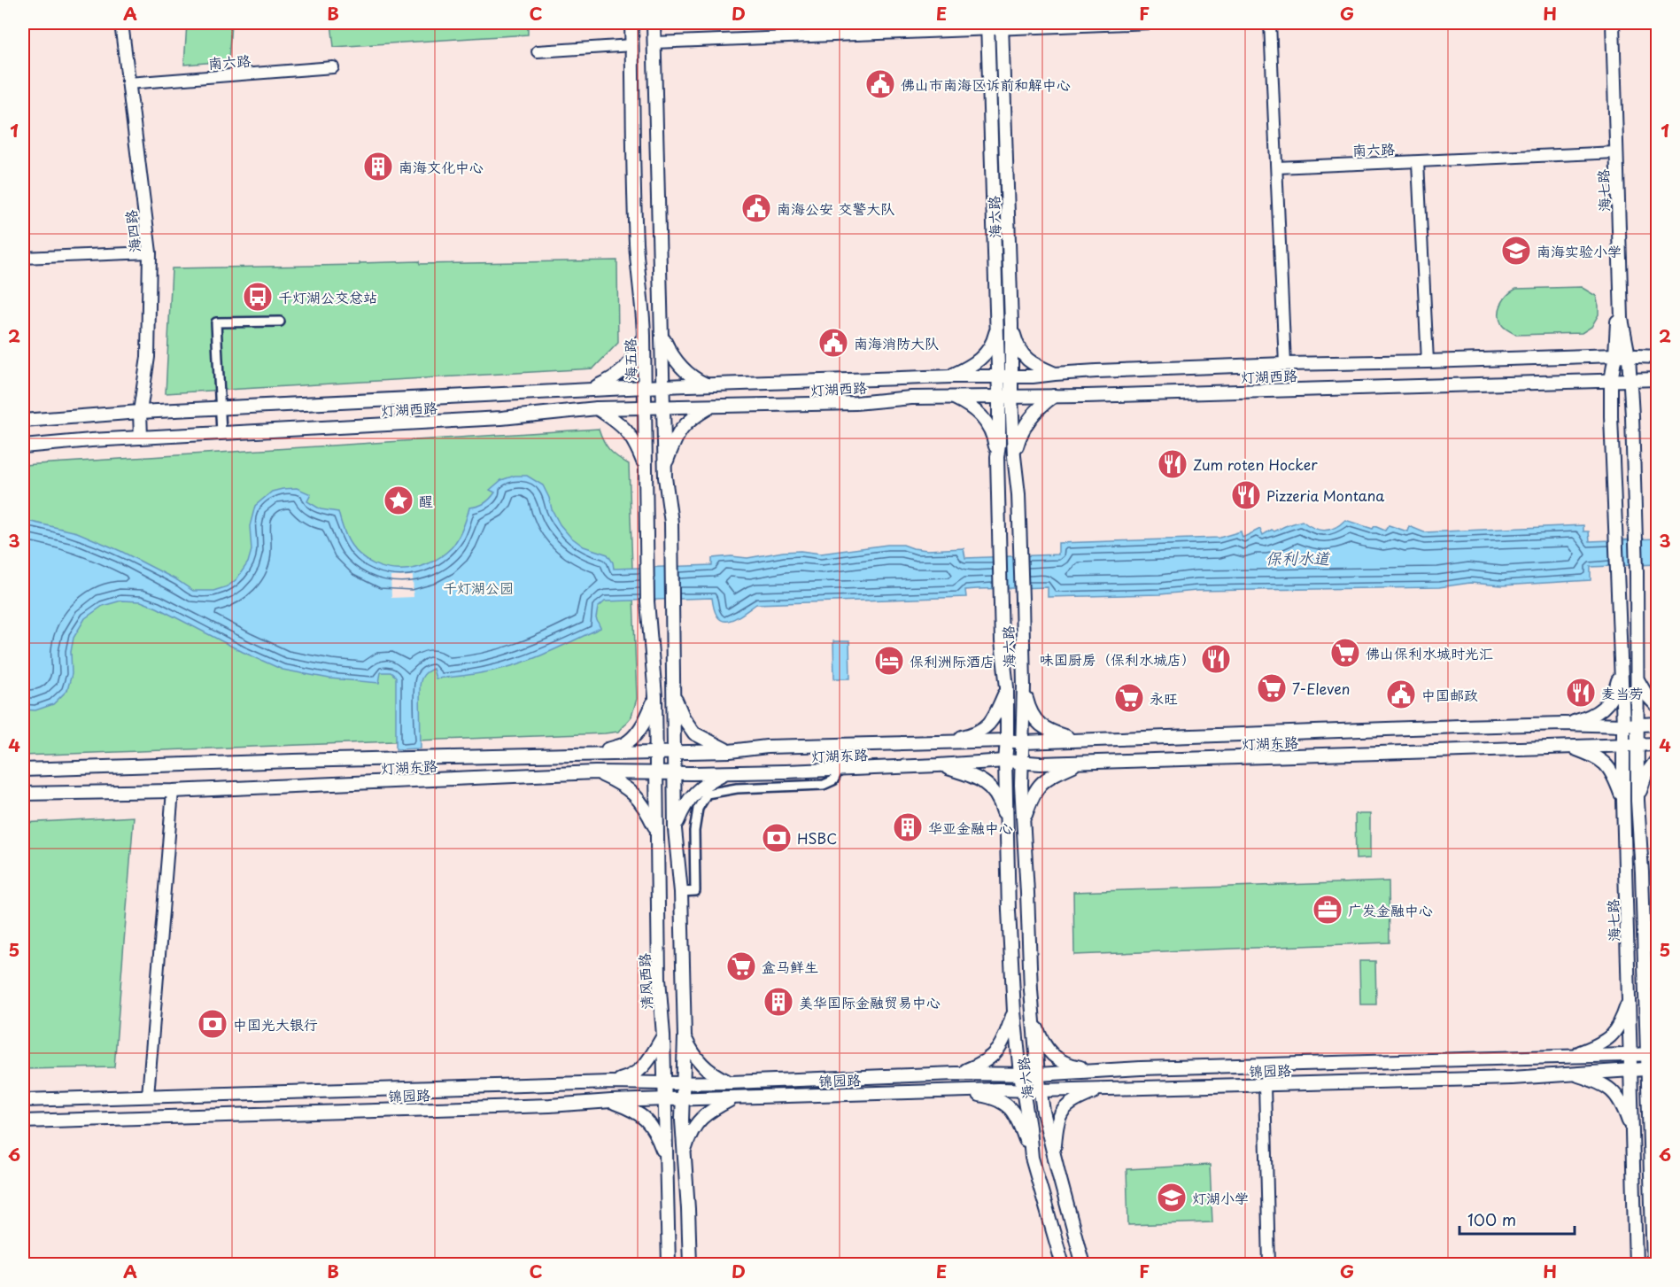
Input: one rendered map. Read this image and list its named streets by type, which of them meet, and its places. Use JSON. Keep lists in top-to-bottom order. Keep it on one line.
{"streets":{"main road":["海七路","海六路","海四路","海五路","灯湖西路","灯湖东路","清风西路","锦园路"],"street":["南六路"]},"crossings":[["南六路","海七路"],["南六路","海四路"],["海七路","灯湖西路"],["海七路","灯湖东路"],["海七路","锦园路"],["海六路","灯湖西路"],["海六路","灯湖东路"],["海六路","锦园路"],["海四路","灯湖西路"],["海五路","灯湖西路"],["海五路","清风西路"],["灯湖东路","清风西路"],["清风西路","锦园路"]],"water":["保利水道"],"parks":["千灯湖公园"],"places":{"public building":["佛山市南海区诉前和解中心","南海公安 交警大队","南海消防大队","中国邮政"],"building":["南海文化中心","华亚金融中心","美华国际金融贸易中心"],"school or university":["南海实验小学","灯湖小学"],"bus stop":["千灯湖公交总站"],"restaurant":["Zum roten Hocker","Pizzeria Montana","味国厨房（保利水城店）","麦当劳"],"place":["醒"],"supermarket":["佛山保利水城时光汇","7-Eleven","永旺","盒马鲜生"],"hotel":["保利洲际酒店"],"bank":["HSBC","中国光大银行"],"office":["广发金融中心"]},"scale_bar":"100 m","grid":{"columns":["A","B","C","D","E","F","G","H"],"rows":["1","2","3","4","5","6"]}}
